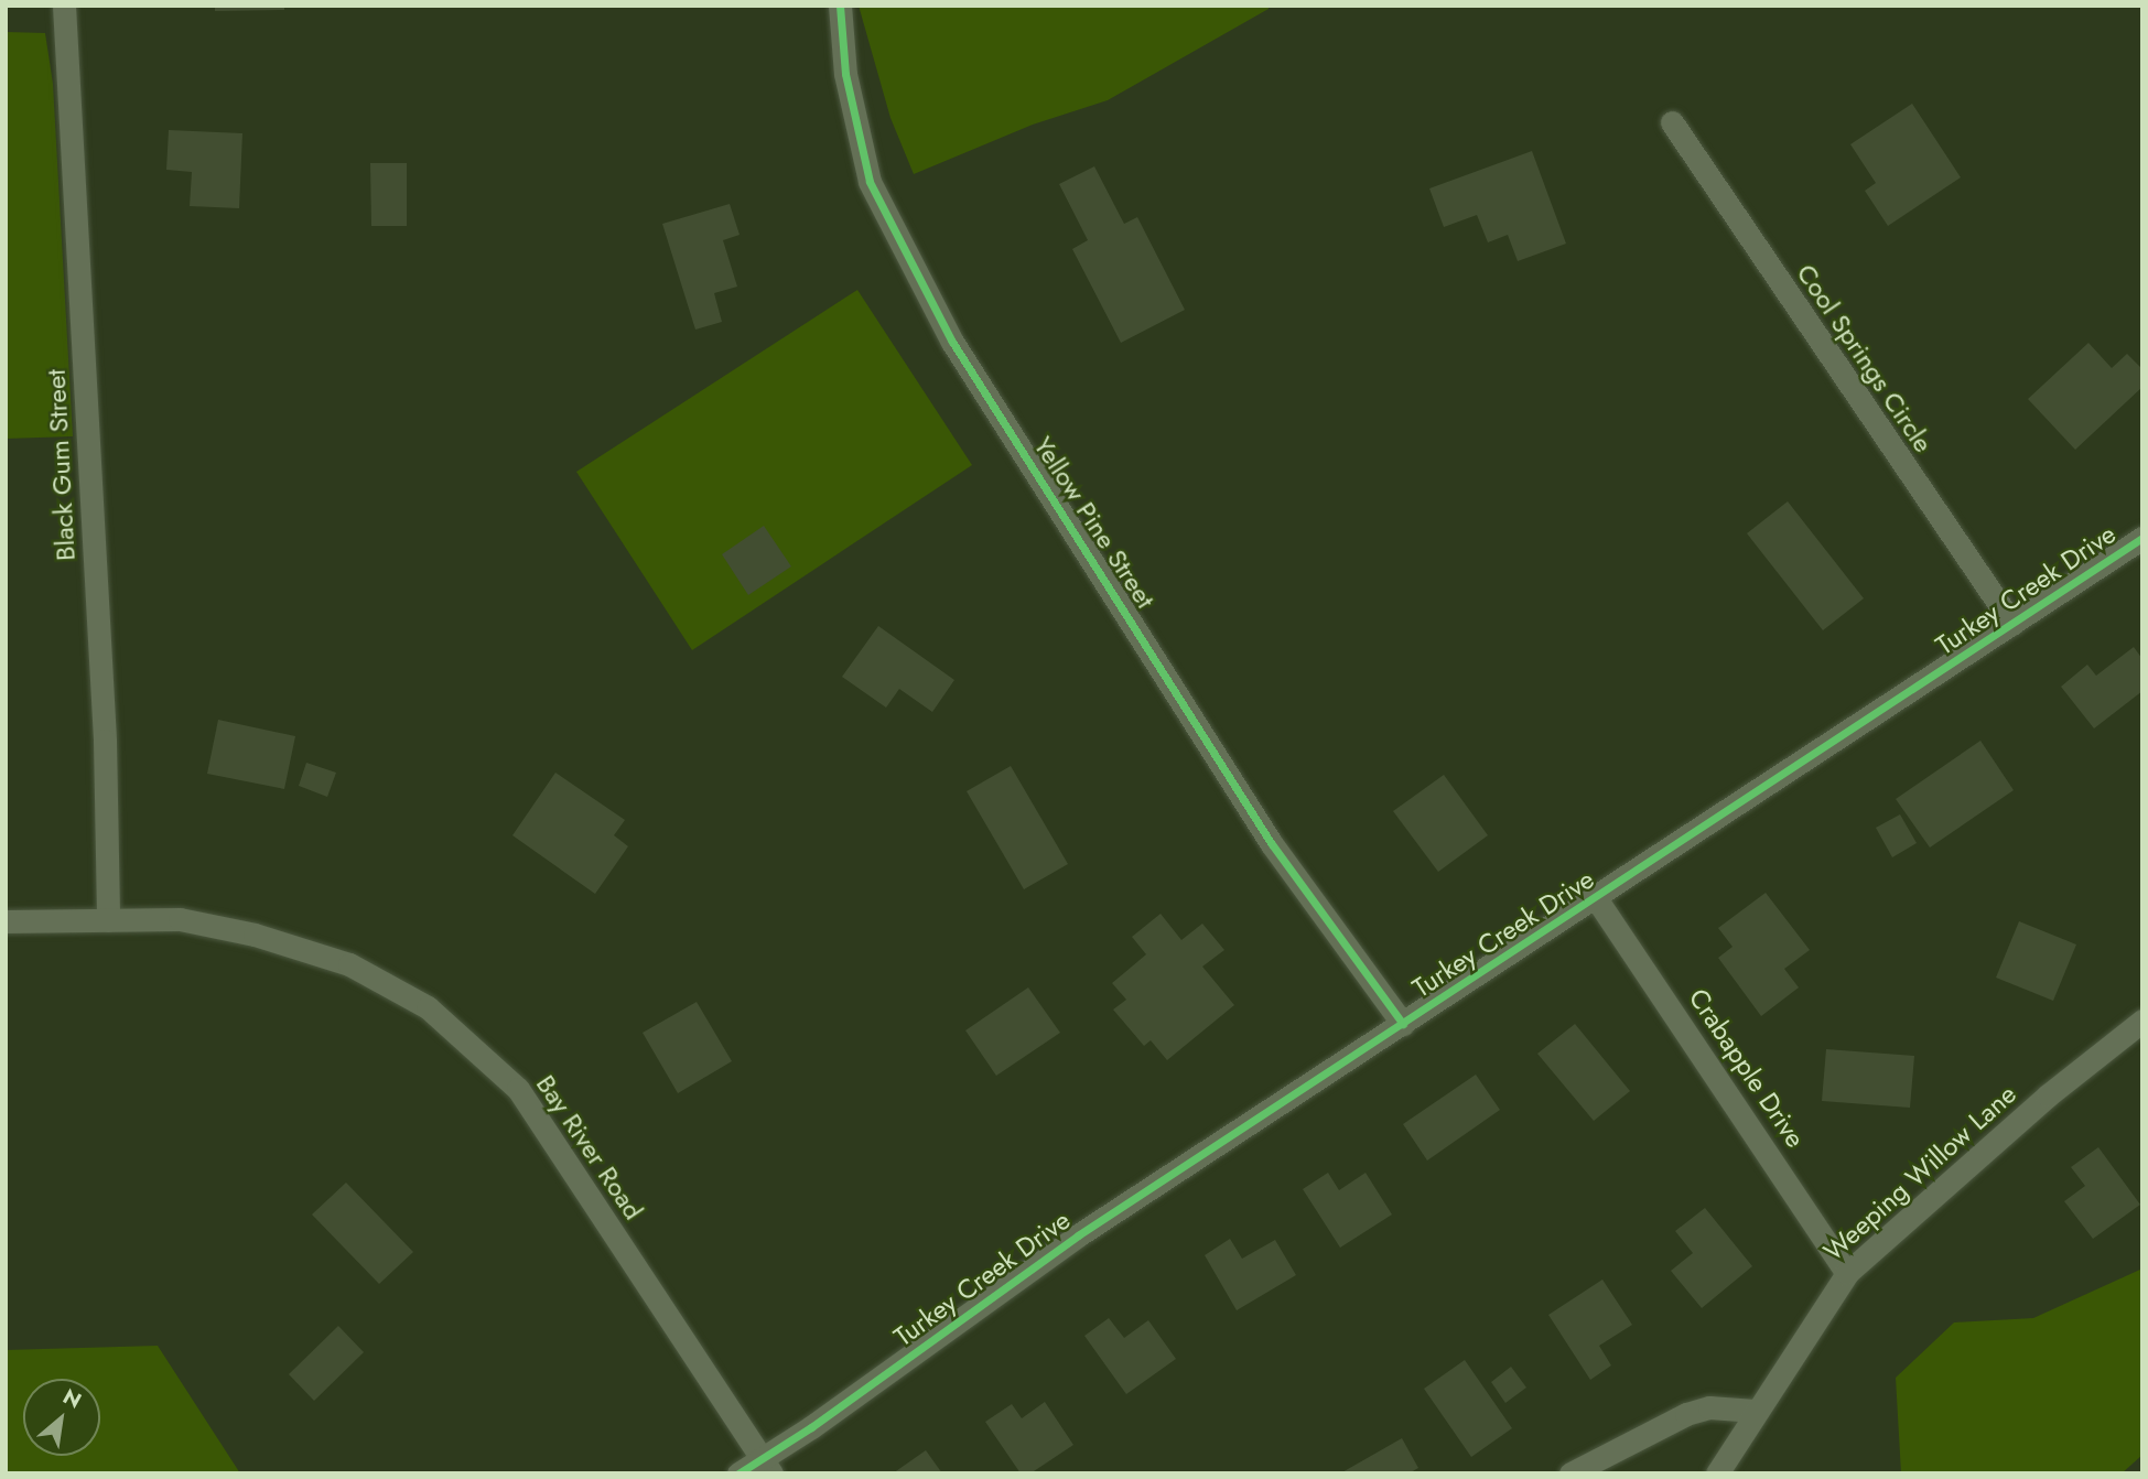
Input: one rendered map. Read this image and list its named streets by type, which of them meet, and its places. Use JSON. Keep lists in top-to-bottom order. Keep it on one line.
{"streets":{"street":["Cool Springs Circle","Black Gum Street","Yellow Pine Street","Turkey Creek Drive","Crabapple Drive","Bay River Road","Weeping Willow Lane"]},"crossings":[["Cool Springs Circle","Turkey Creek Drive"],["Black Gum Street","Bay River Road"],["Yellow Pine Street","Turkey Creek Drive"],["Turkey Creek Drive","Crabapple Drive"],["Turkey Creek Drive","Bay River Road"],["Crabapple Drive","Weeping Willow Lane"]],"north":"top right"}
